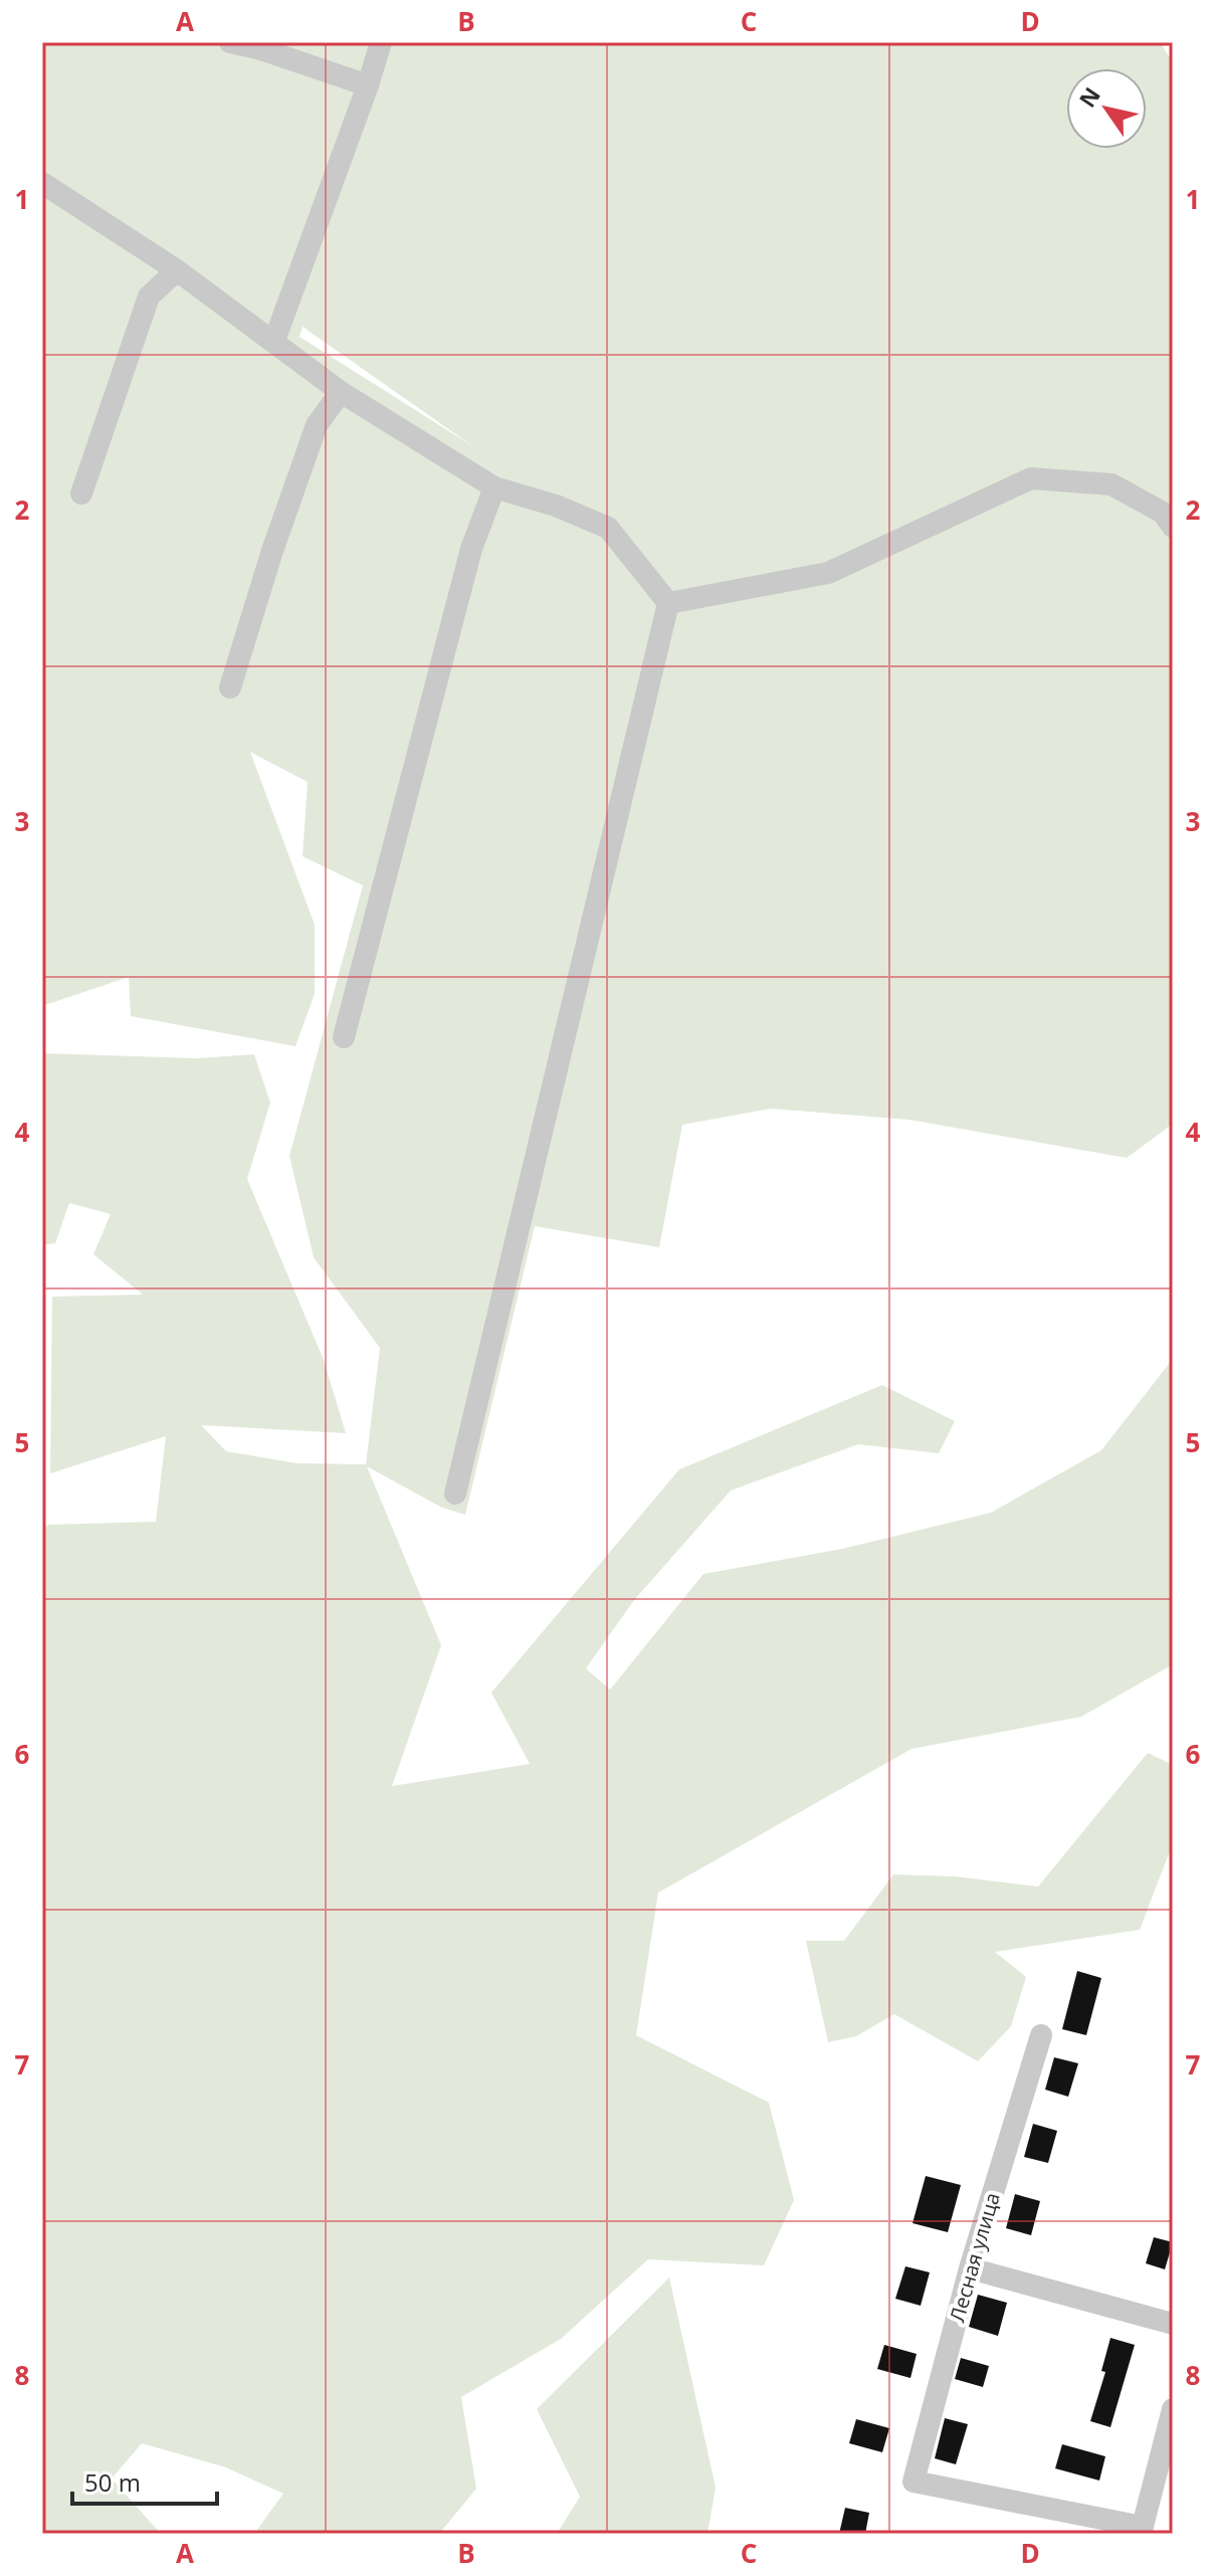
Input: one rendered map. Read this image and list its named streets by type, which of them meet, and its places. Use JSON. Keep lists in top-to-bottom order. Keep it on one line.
{"streets":{"street":["Лесная улица"]},"scale_bar":"50 m","north":"top left","grid":{"columns":["A","B","C","D"],"rows":["1","2","3","4","5","6","7","8"]}}
